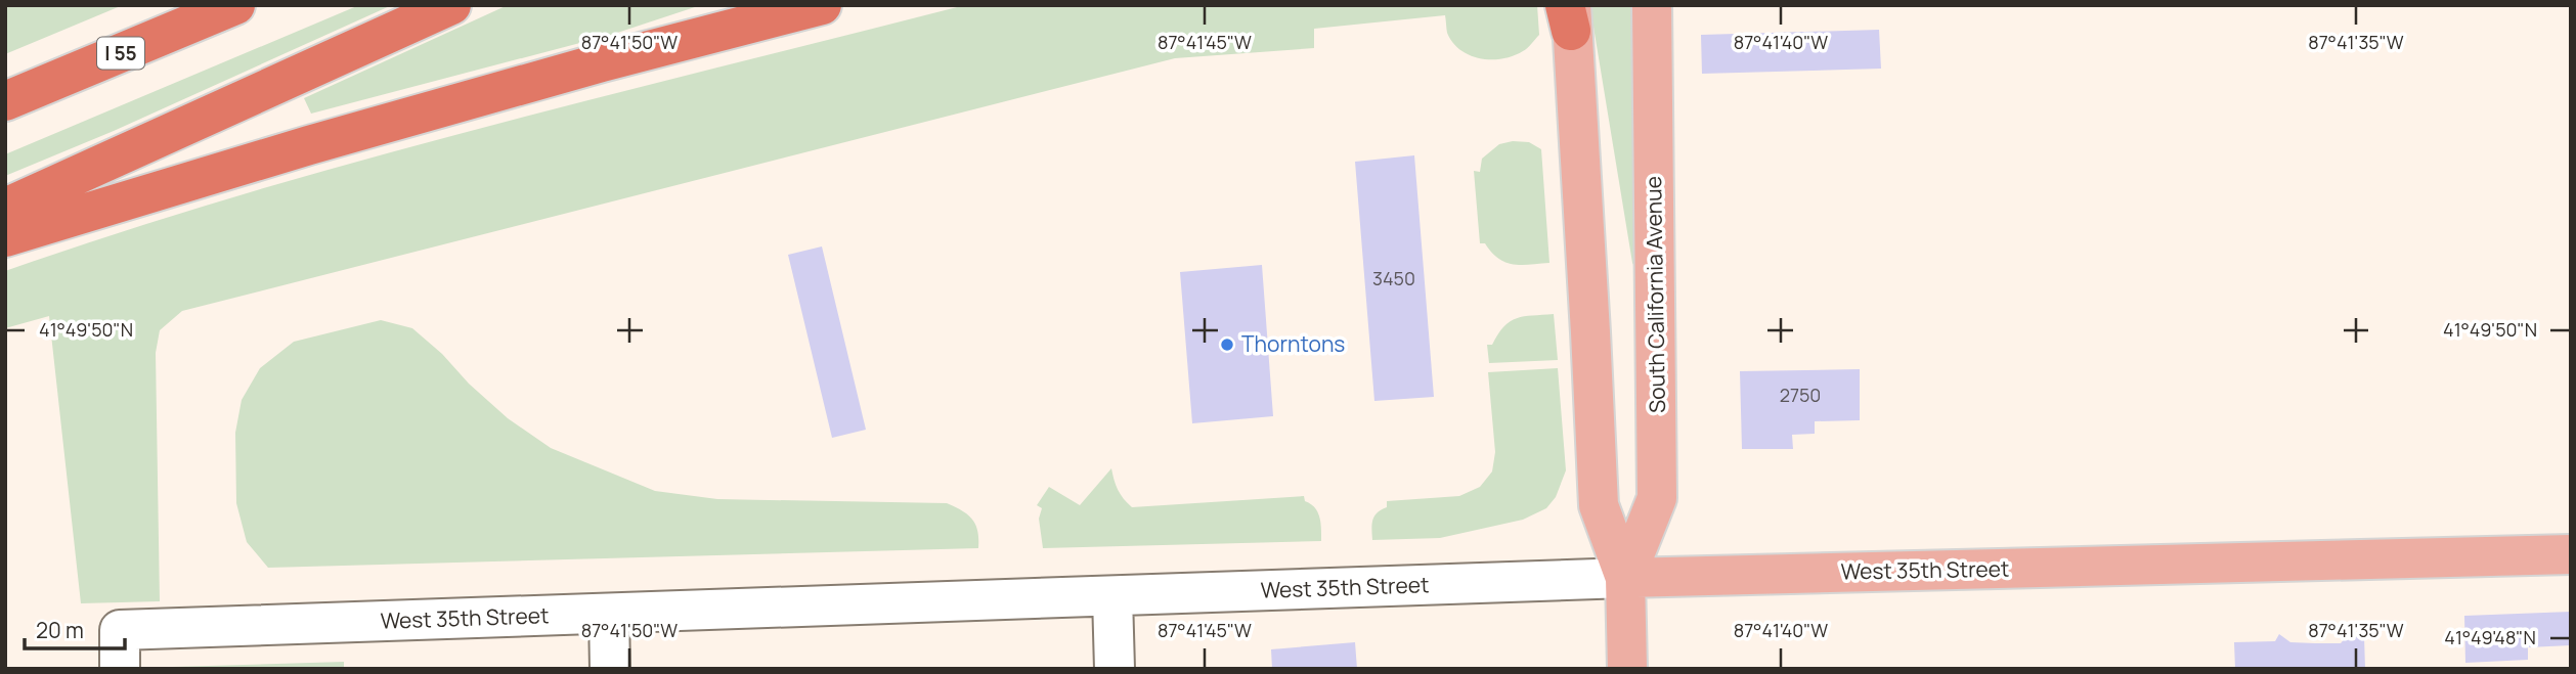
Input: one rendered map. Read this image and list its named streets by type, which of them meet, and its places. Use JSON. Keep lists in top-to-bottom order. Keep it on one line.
{"streets":{"highway":["I 55"],"main road":["South California Avenue","West 35th Street"]},"crossings":[["South California Avenue","West 35th Street"]],"places":["Thorntons"],"house_numbers":["3450","2750"],"scale_bar":"20 m","coordinates":["87°41'50\"W","87°41'45\"W","87°41'40\"W","87°41'35\"W","41°49'50\"N","41°49'48\"N"]}
